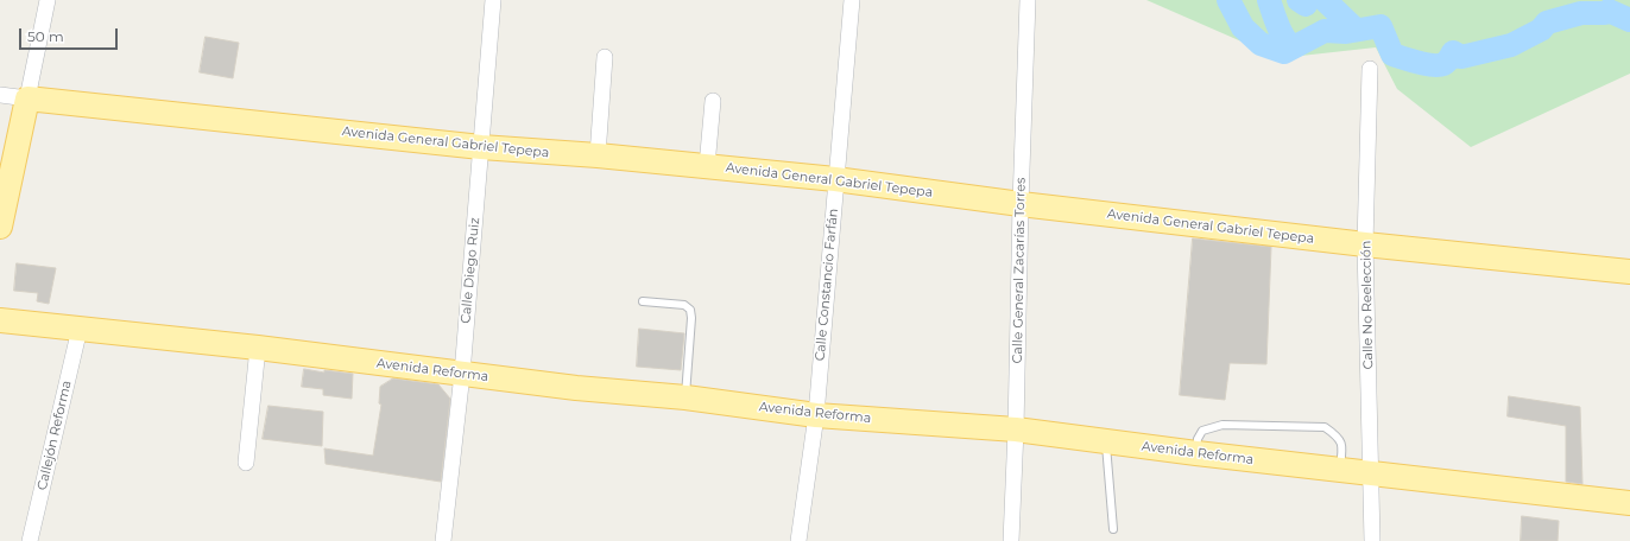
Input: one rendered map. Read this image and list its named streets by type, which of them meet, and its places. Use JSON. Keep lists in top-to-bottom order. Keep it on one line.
{"streets":{"main road":["Avenida General Gabriel Tepepa","Avenida Reforma"],"street":["Calle Diego Ruiz","Calle General Zacarías Torres","Calle Constancio Farfán","Calle No Reelección","Callejón Reforma"]},"crossings":[["Avenida General Gabriel Tepepa","Calle Diego Ruiz"],["Avenida General Gabriel Tepepa","Calle General Zacarías Torres"],["Avenida General Gabriel Tepepa","Calle Constancio Farfán"],["Avenida General Gabriel Tepepa","Calle No Reelección"],["Calle Diego Ruiz","Avenida Reforma"],["Calle General Zacarías Torres","Avenida Reforma"],["Calle Constancio Farfán","Avenida Reforma"],["Calle No Reelección","Avenida Reforma"],["Avenida Reforma","Callejón Reforma"]],"scale_bar":"50 m"}
